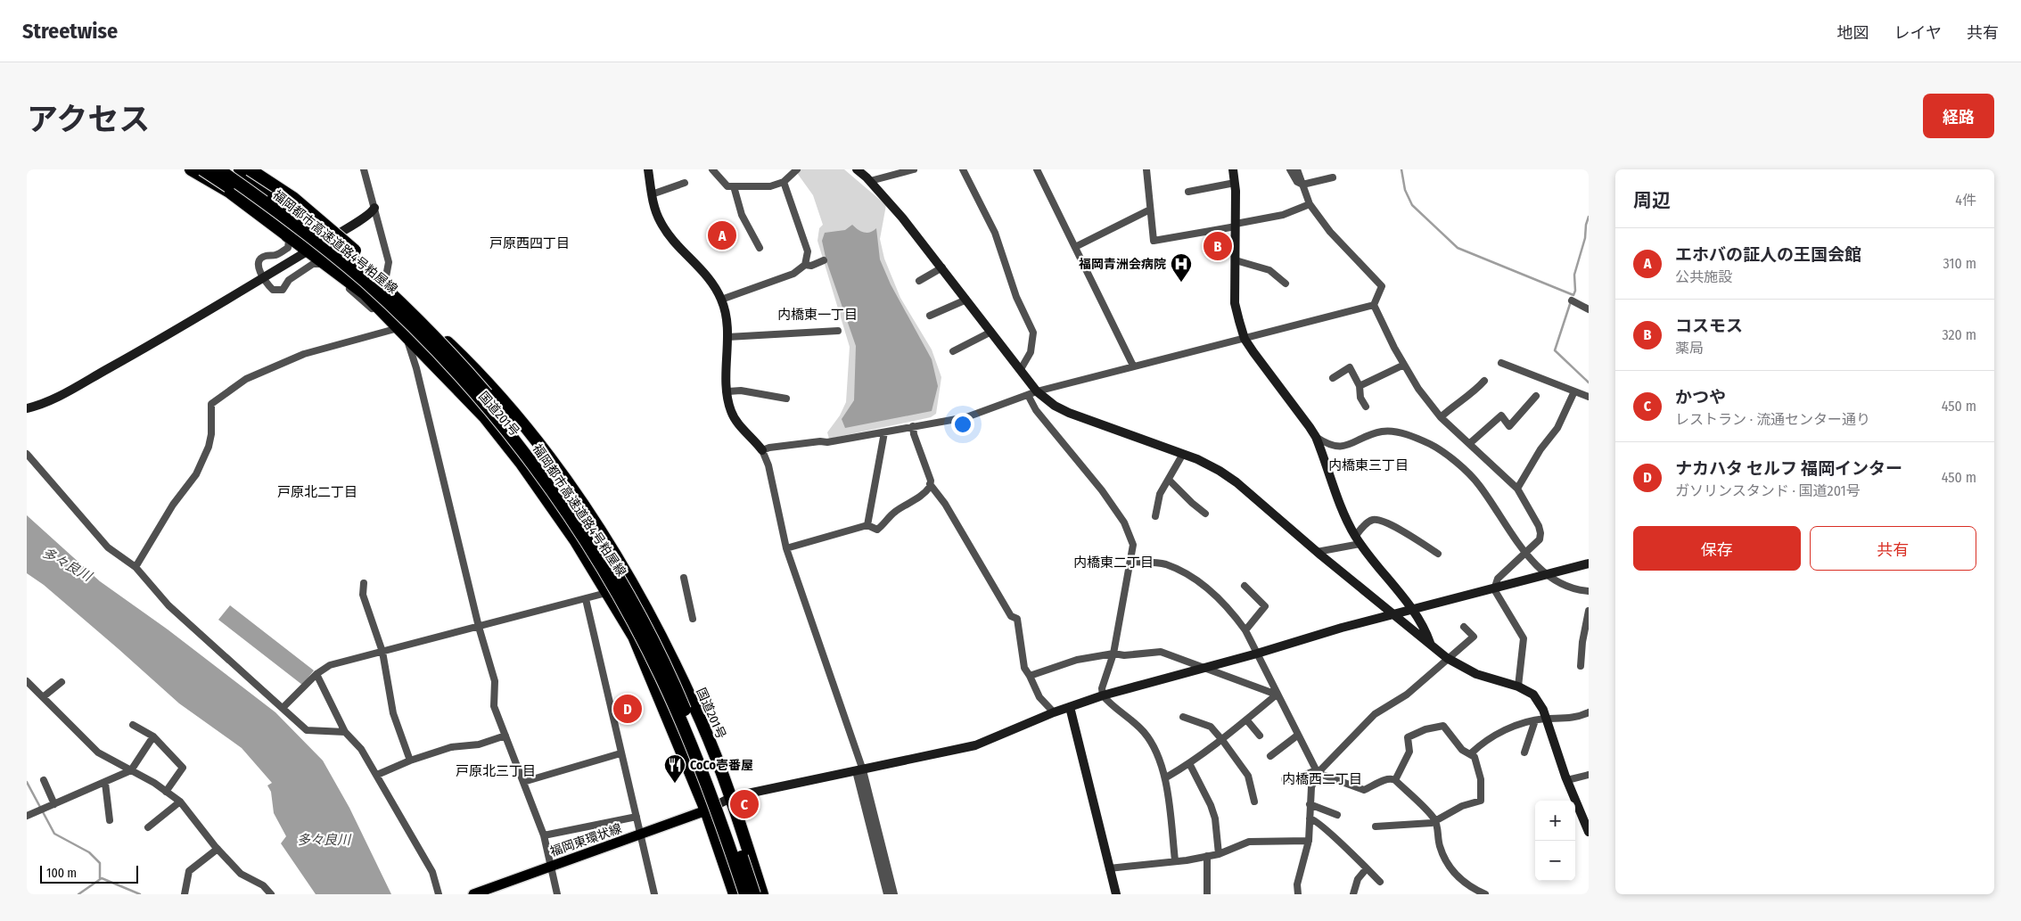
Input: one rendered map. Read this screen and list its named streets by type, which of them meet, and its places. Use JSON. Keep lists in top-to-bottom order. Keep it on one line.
{"streets":{"highway":["福岡都市高速道路4号粕屋線","国道201号"],"main road":["福岡東環状線"]},"crossings":[["国道201号","福岡東環状線"]],"districts":["戸原西四丁目","内橋東一丁目","内橋東三丁目","戸原北二丁目","内橋東二丁目","戸原北三丁目","内橋西二丁目"],"water":["多々良川"],"places":{"hospital":["福岡青洲会病院"],"restaurant":["CoCo壱番屋"]},"scale_bar":"100 m","page":{"header":"Streetwise","nav":["地図","レイヤ","共有"],"title":"アクセス","buttons":["経路",["保存","共有"]],"heading":["周辺","4件"],"pins":["A","B","D","C"],"list":[{"mark":"A","name":"エホバの証人の王国会館","note":"公共施設","value":"310 m"},{"mark":"B","name":"コスモス","note":"薬局","value":"320 m"},{"mark":"C","name":"かつや","note":"レストラン · 流通センター通り","value":"450 m"},{"mark":"D","name":"ナカハタ セルフ 福岡インター","note":"ガソリンスタンド · 国道201号","value":"450 m"}],"map_buttons":["+","−"],"scale":"100 m"}}
